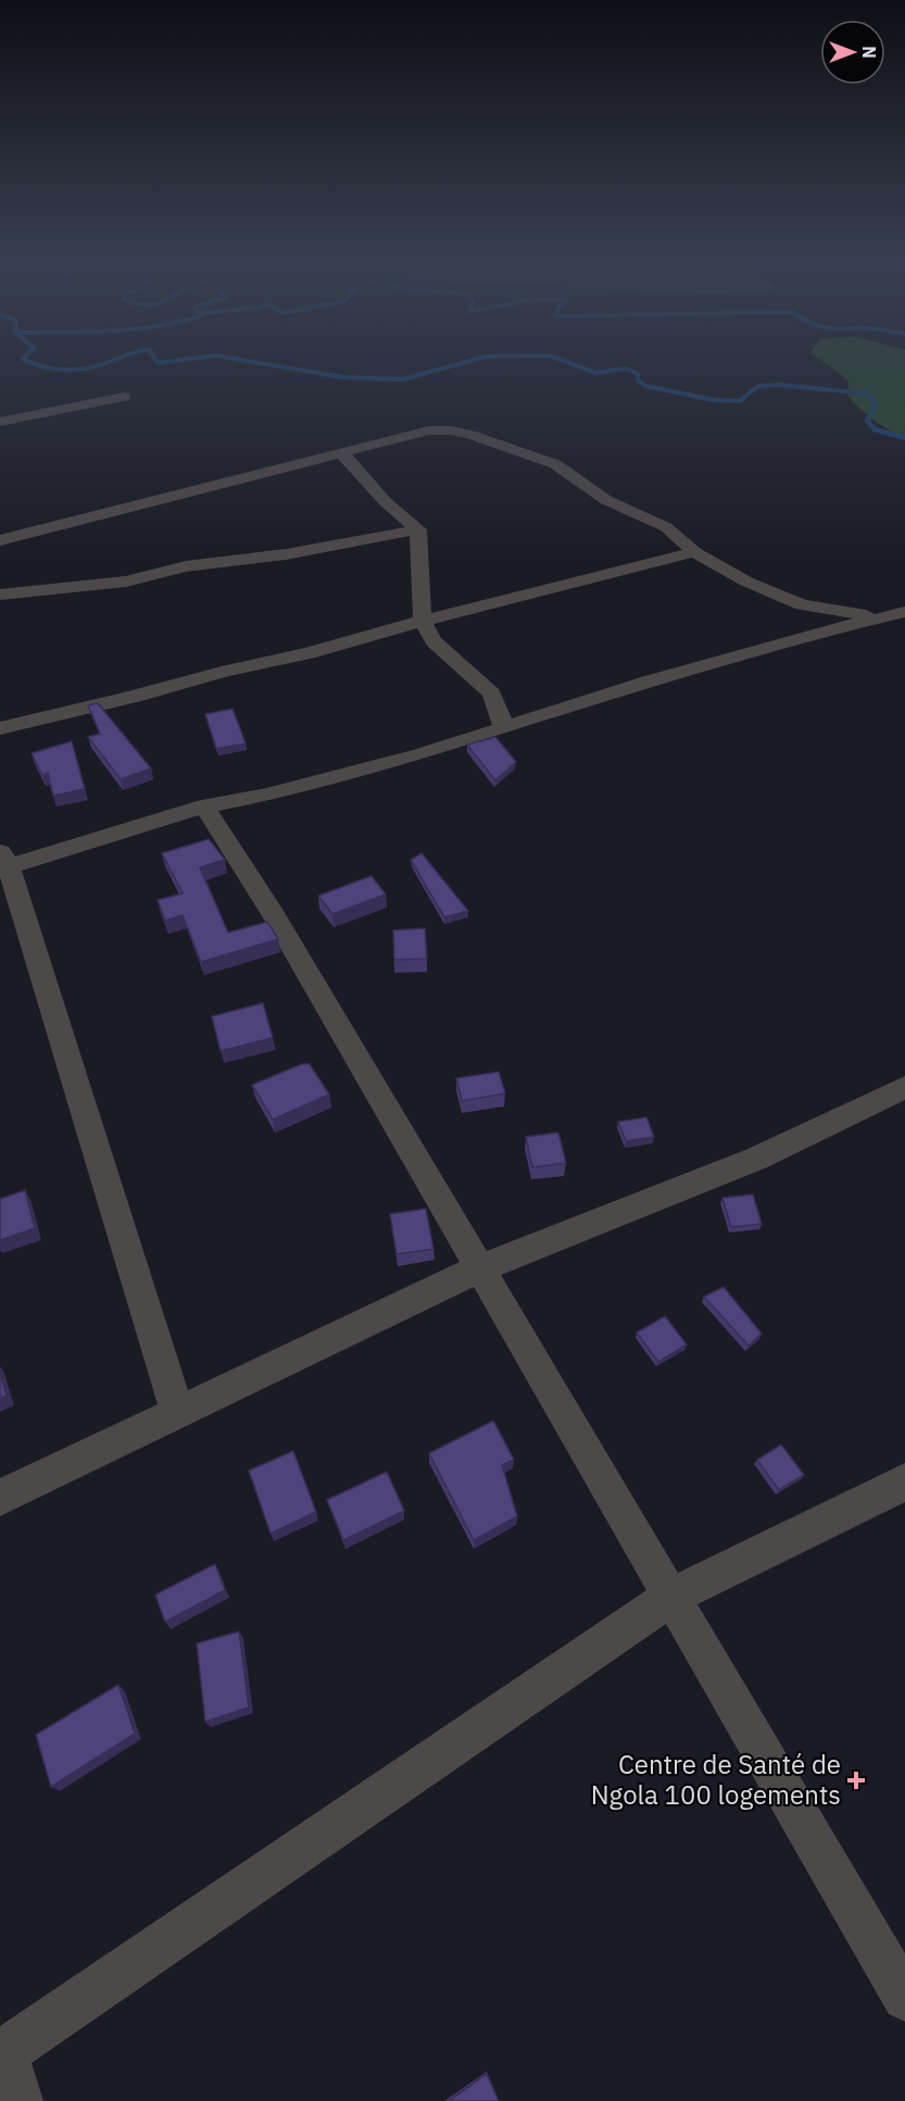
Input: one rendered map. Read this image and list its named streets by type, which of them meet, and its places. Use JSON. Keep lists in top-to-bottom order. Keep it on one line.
{"places":{"health":["Centre de Santé de Ngola 100 logements"]},"north":"right"}
